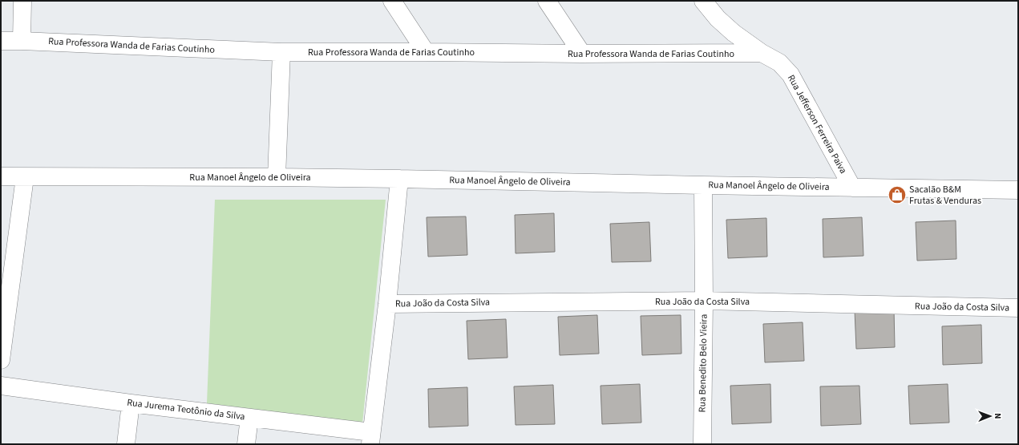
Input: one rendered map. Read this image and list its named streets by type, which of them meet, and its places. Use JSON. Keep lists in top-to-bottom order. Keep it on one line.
{"streets":{"street":["Rua Professora Wanda de Farias Coutinho","Rua Jefferson Ferreira Paiva","Rua Manoel Ângelo de Oliveira","Rua João da Costa Silva","Rua Benedito Belo Vieira","Rua Jurema Teotônio da Silva"]},"crossings":[["Rua Professora Wanda de Farias Coutinho","Rua Jefferson Ferreira Paiva"],["Rua Jefferson Ferreira Paiva","Rua Manoel Ângelo de Oliveira"],["Rua Manoel Ângelo de Oliveira","Rua Benedito Belo Vieira"],["Rua João da Costa Silva","Rua Benedito Belo Vieira"]],"places":{"shop":["Sacalão B&M Frutas & Venduras"]},"north":"right"}
